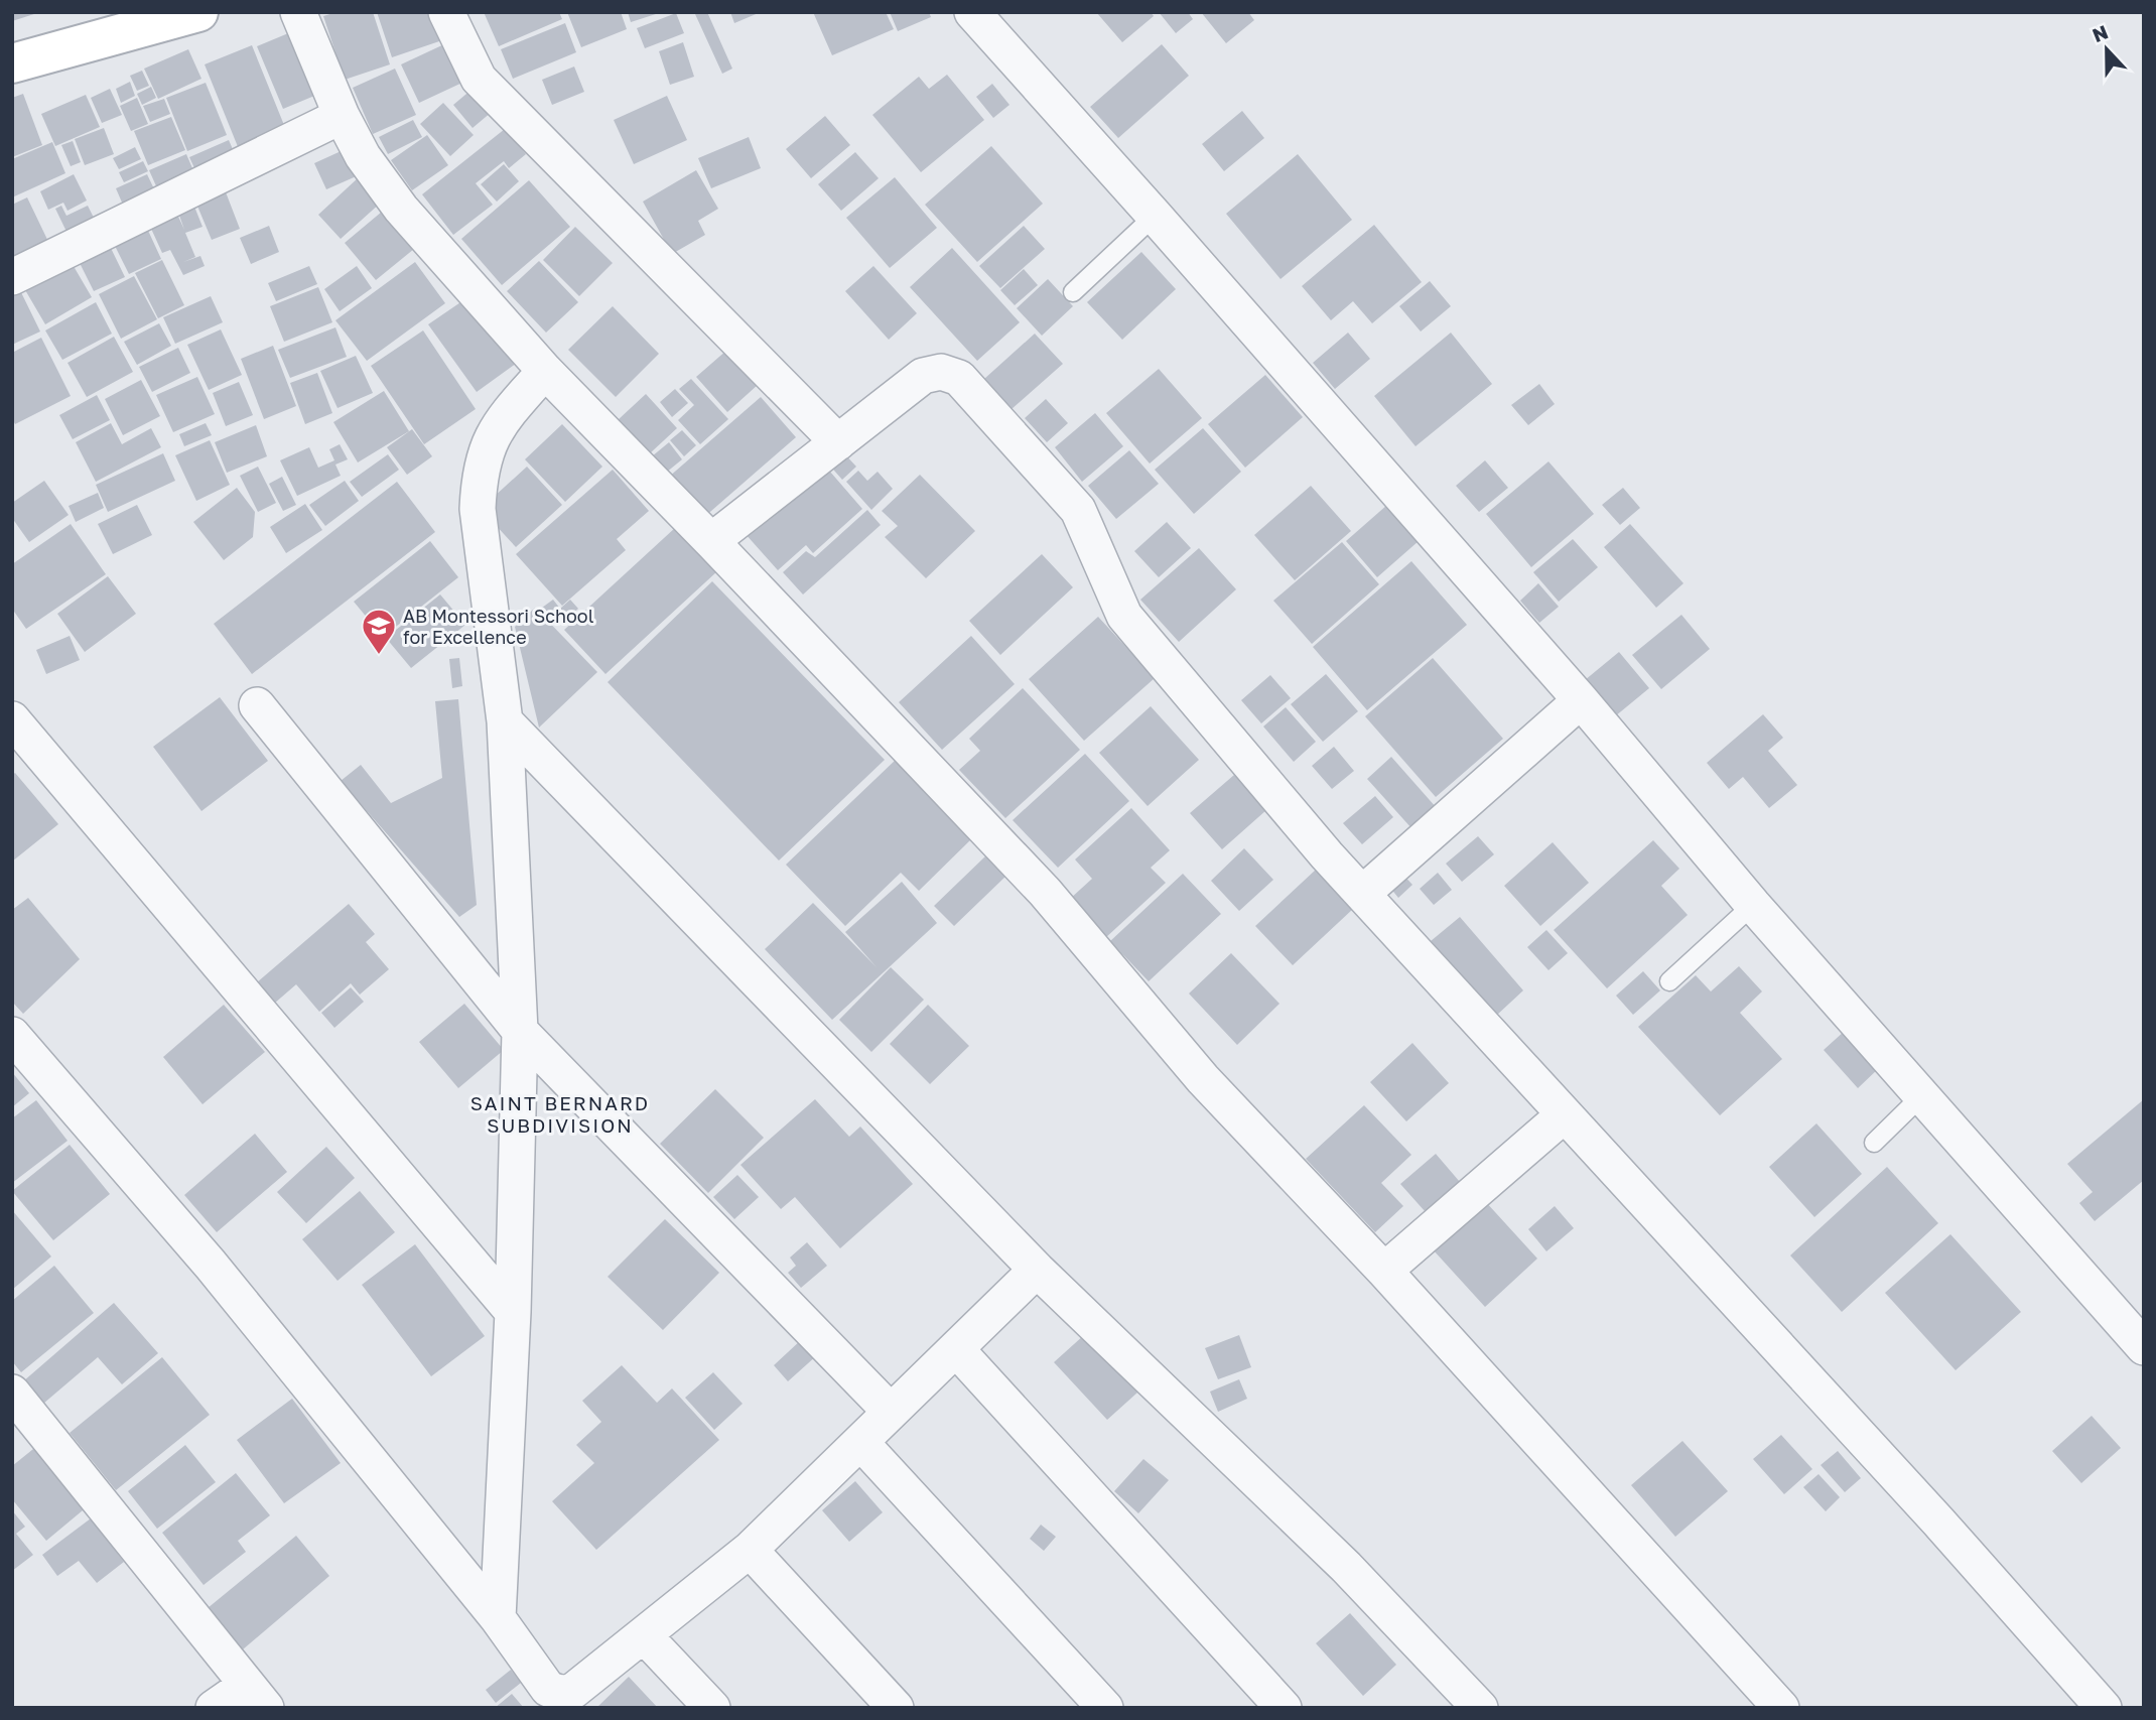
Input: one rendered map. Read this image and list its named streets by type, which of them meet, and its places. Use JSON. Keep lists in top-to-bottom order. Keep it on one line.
{"districts":["SAINT BERNARD SUBDIVISION"],"places":{"school or university":["AB Montessori School for Excellence"]},"north":"top"}
